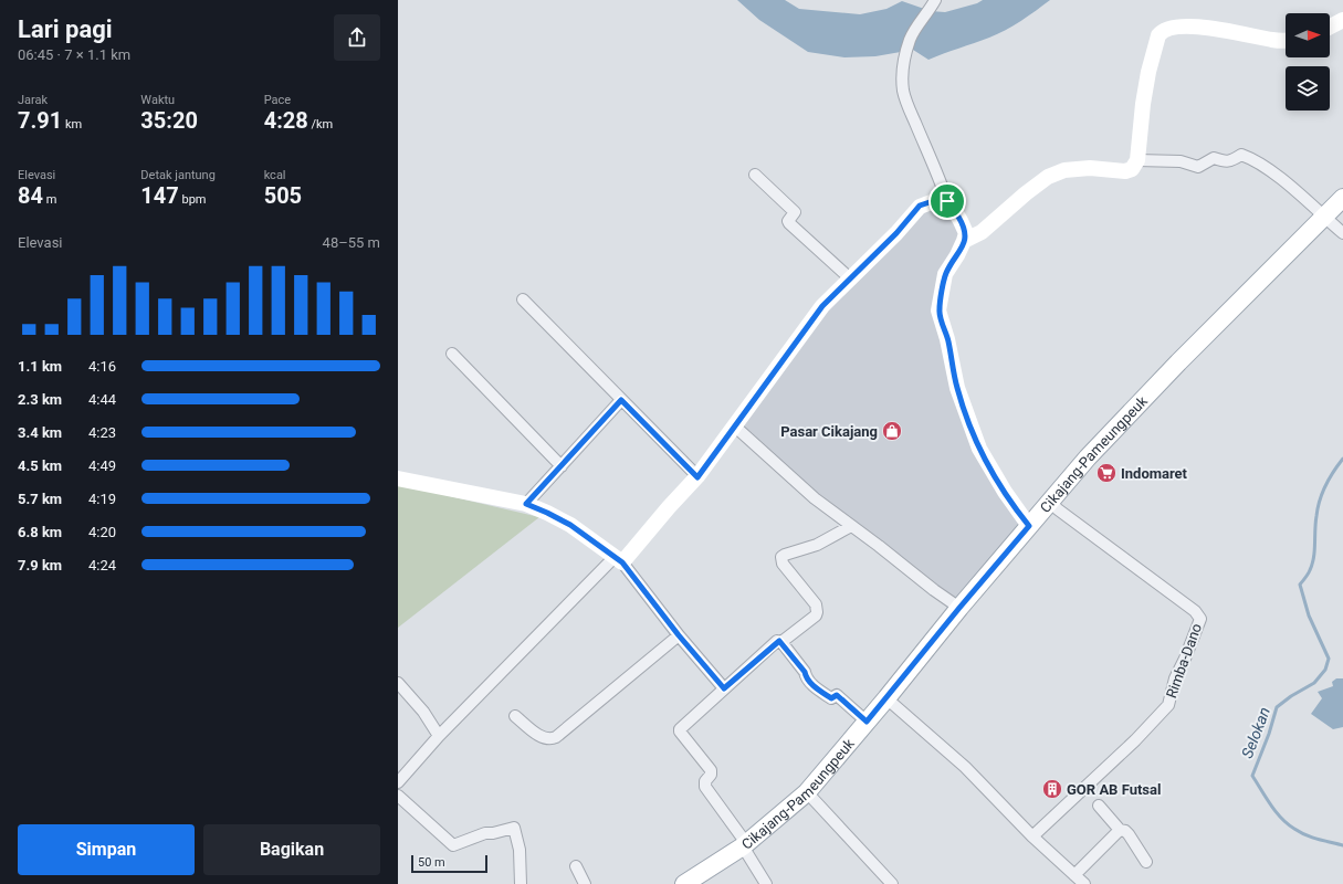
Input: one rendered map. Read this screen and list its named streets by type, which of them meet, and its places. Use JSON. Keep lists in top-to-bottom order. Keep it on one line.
{"streets":{"main road":["Cikajang-Pameungpeuk"],"street":["Rimba-Dano"]},"crossings":[["Cikajang-Pameungpeuk","Rimba-Dano"]],"water":["Selokan"],"places":{"shop":["Pasar Cikajang"],"supermarket":["Indomaret"],"building":["GOR AB Futsal"]},"scale_bar":"50 m","north":"right","page":{"heading":["Lari pagi","06:45 · 7 × 1.1 km"],"stats":[["Jarak","7.91 km"],["Waktu","35:20"],["Pace","4:28 /km"],["Elevasi","84 m"],["Detak jantung","147 bpm"],["kcal","505"]],"chart":["Elevasi","48–55 m"],"list":[{"name":"1.1 km","note":"4:16"},{"name":"2.3 km","note":"4:44"},{"name":"3.4 km","note":"4:23"},{"name":"4.5 km","note":"4:49"},{"name":"5.7 km","note":"4:19"},{"name":"6.8 km","note":"4:20"},{"name":"7.9 km","note":"4:24"}],"buttons":["Simpan","Bagikan"],"scale":"50 m"}}
